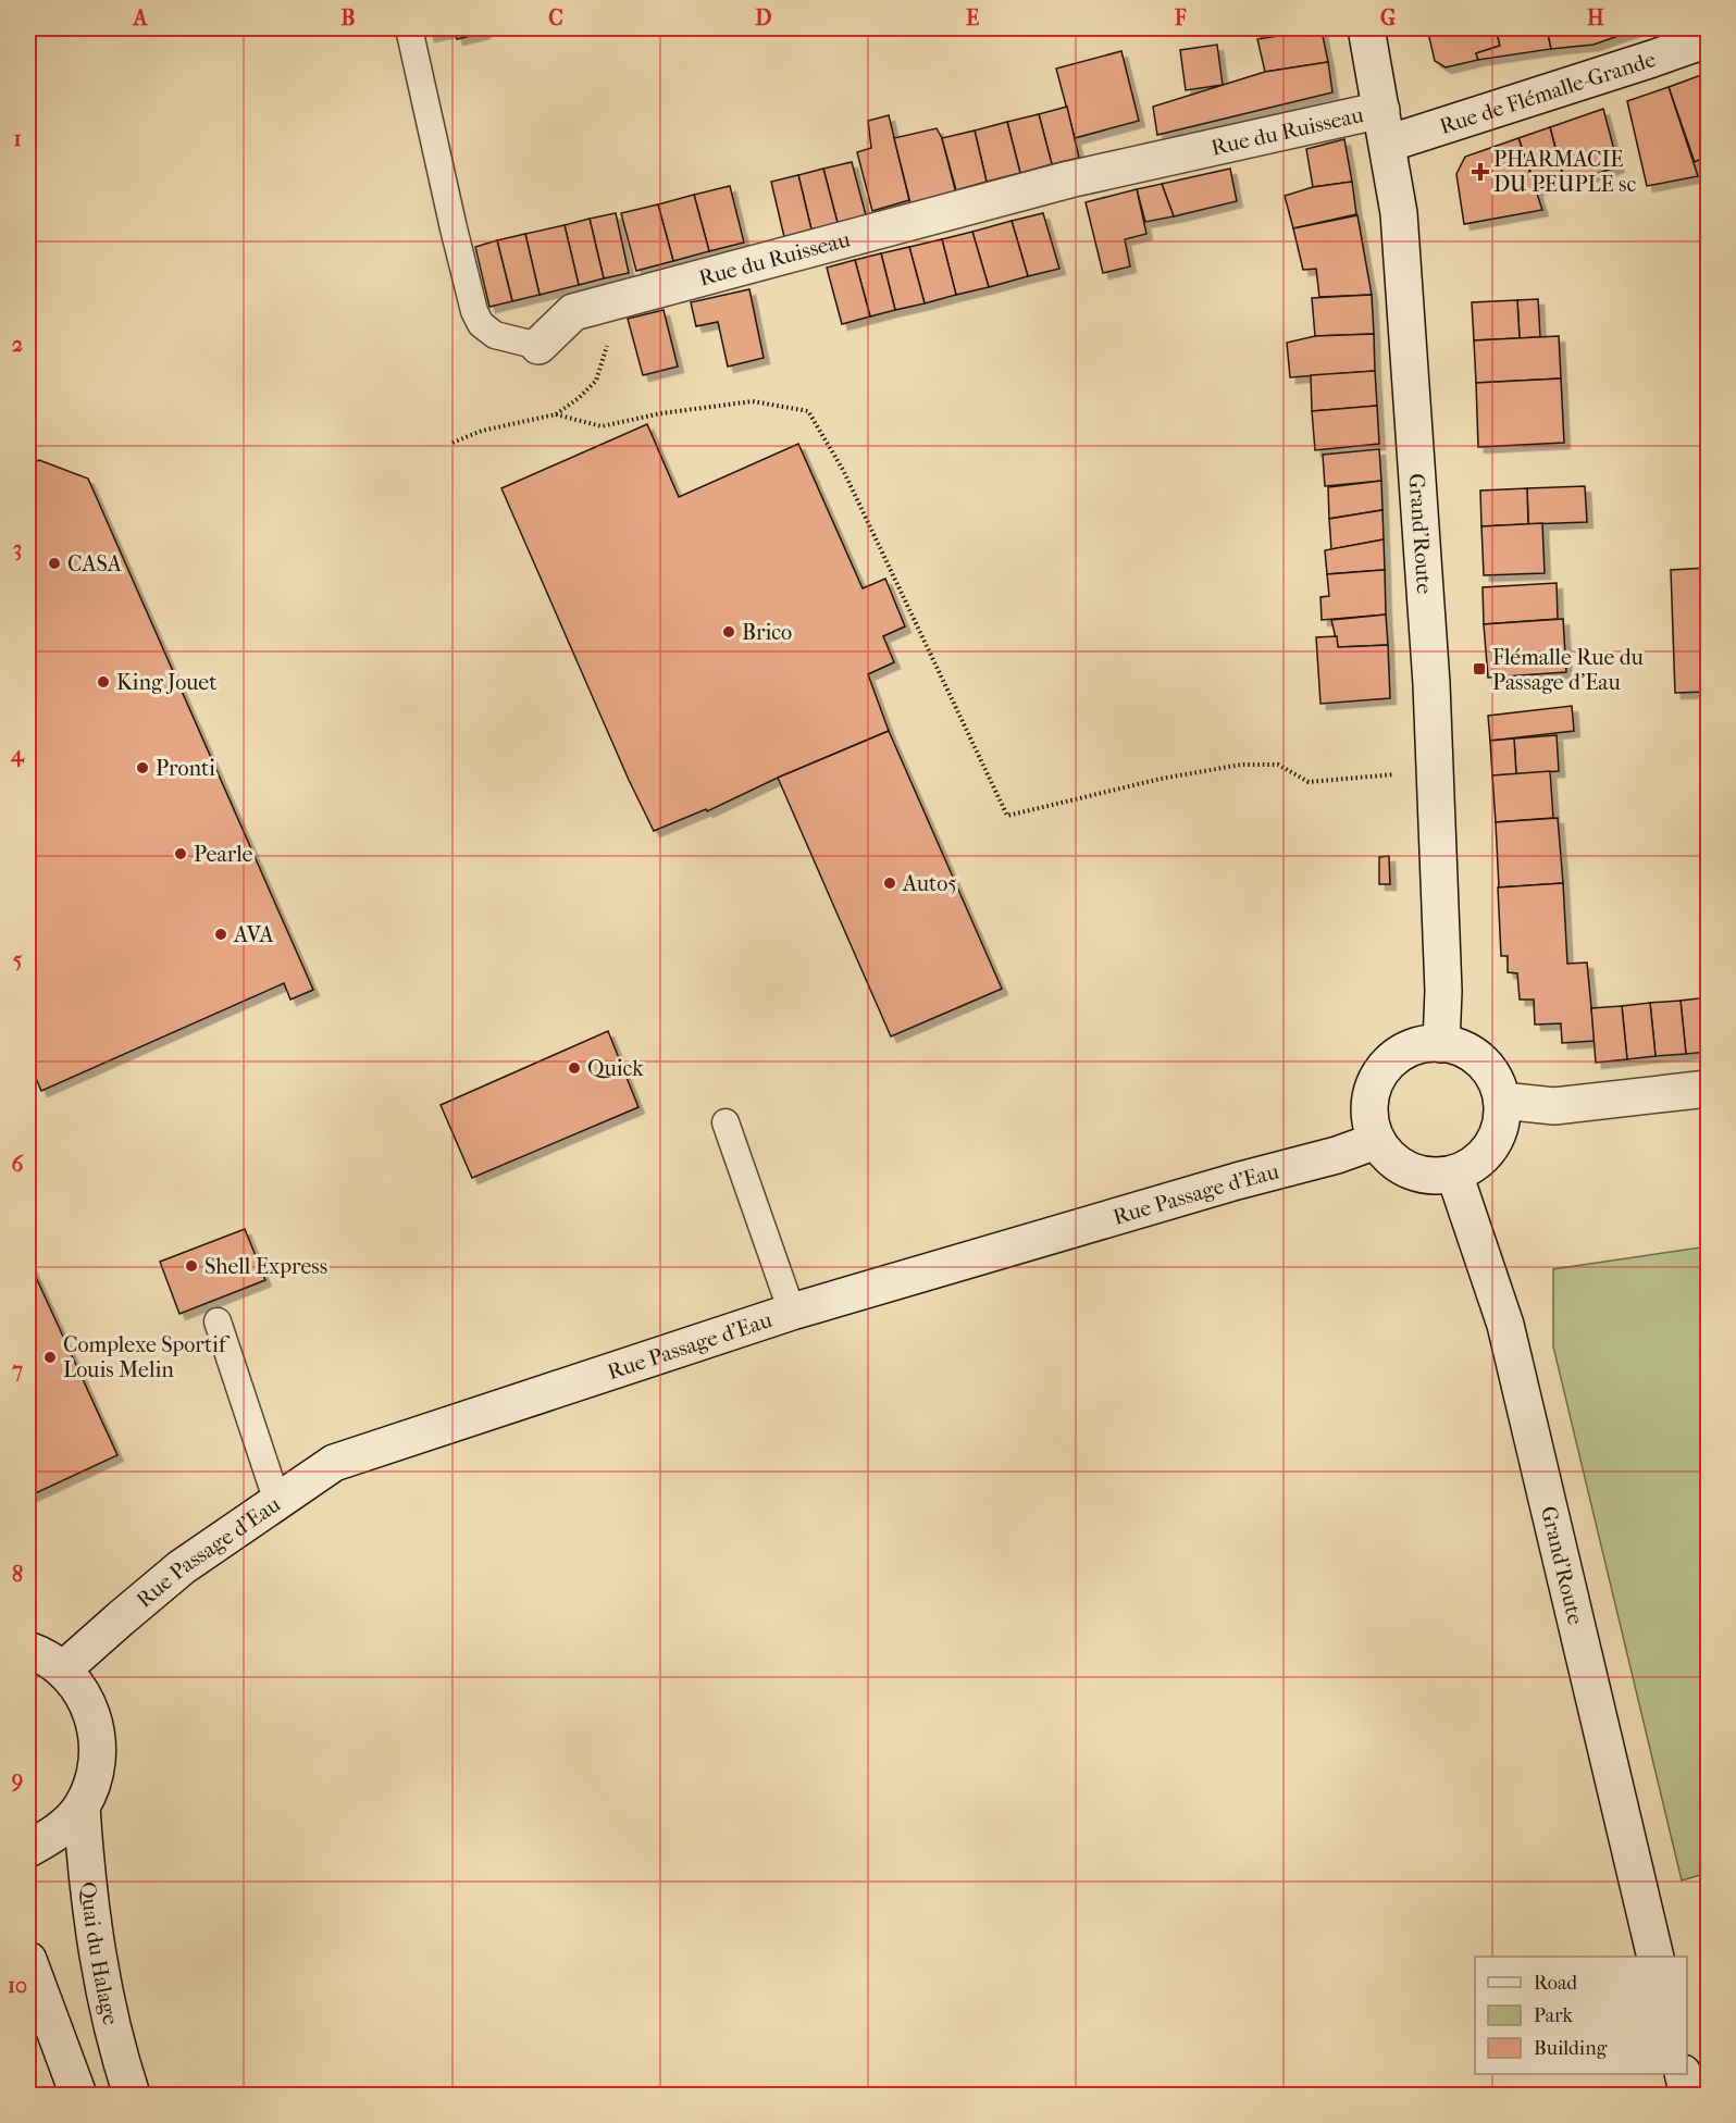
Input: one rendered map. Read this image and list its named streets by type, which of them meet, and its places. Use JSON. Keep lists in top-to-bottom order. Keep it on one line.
{"streets":{"street":["Rue de Flémalle-Grande","Rue du Ruisseau","Grand'Route","Rue Passage d'Eau","Quai du Halage"]},"crossings":[["Rue de Flémalle-Grande","Rue du Ruisseau"],["Rue de Flémalle-Grande","Grand'Route"],["Rue du Ruisseau","Grand'Route"],["Grand'Route","Rue Passage d'Eau"],["Rue Passage d'Eau","Quai du Halage"]],"places":{"health":["PHARMACIE DU PEUPLE sc"],"other":["CASA","Brico","King Jouet","Pronti","Pearle","Auto5","AVA","Quick","Shell Express","Complexe Sportif Louis Melin"],"transit":["Flémalle Rue du Passage d'Eau"]},"legend":["Road","Park","Building"],"grid":{"columns":["A","B","C","D","E","F","G","H"],"rows":["1","2","3","4","5","6","7","8","9","10"]}}
